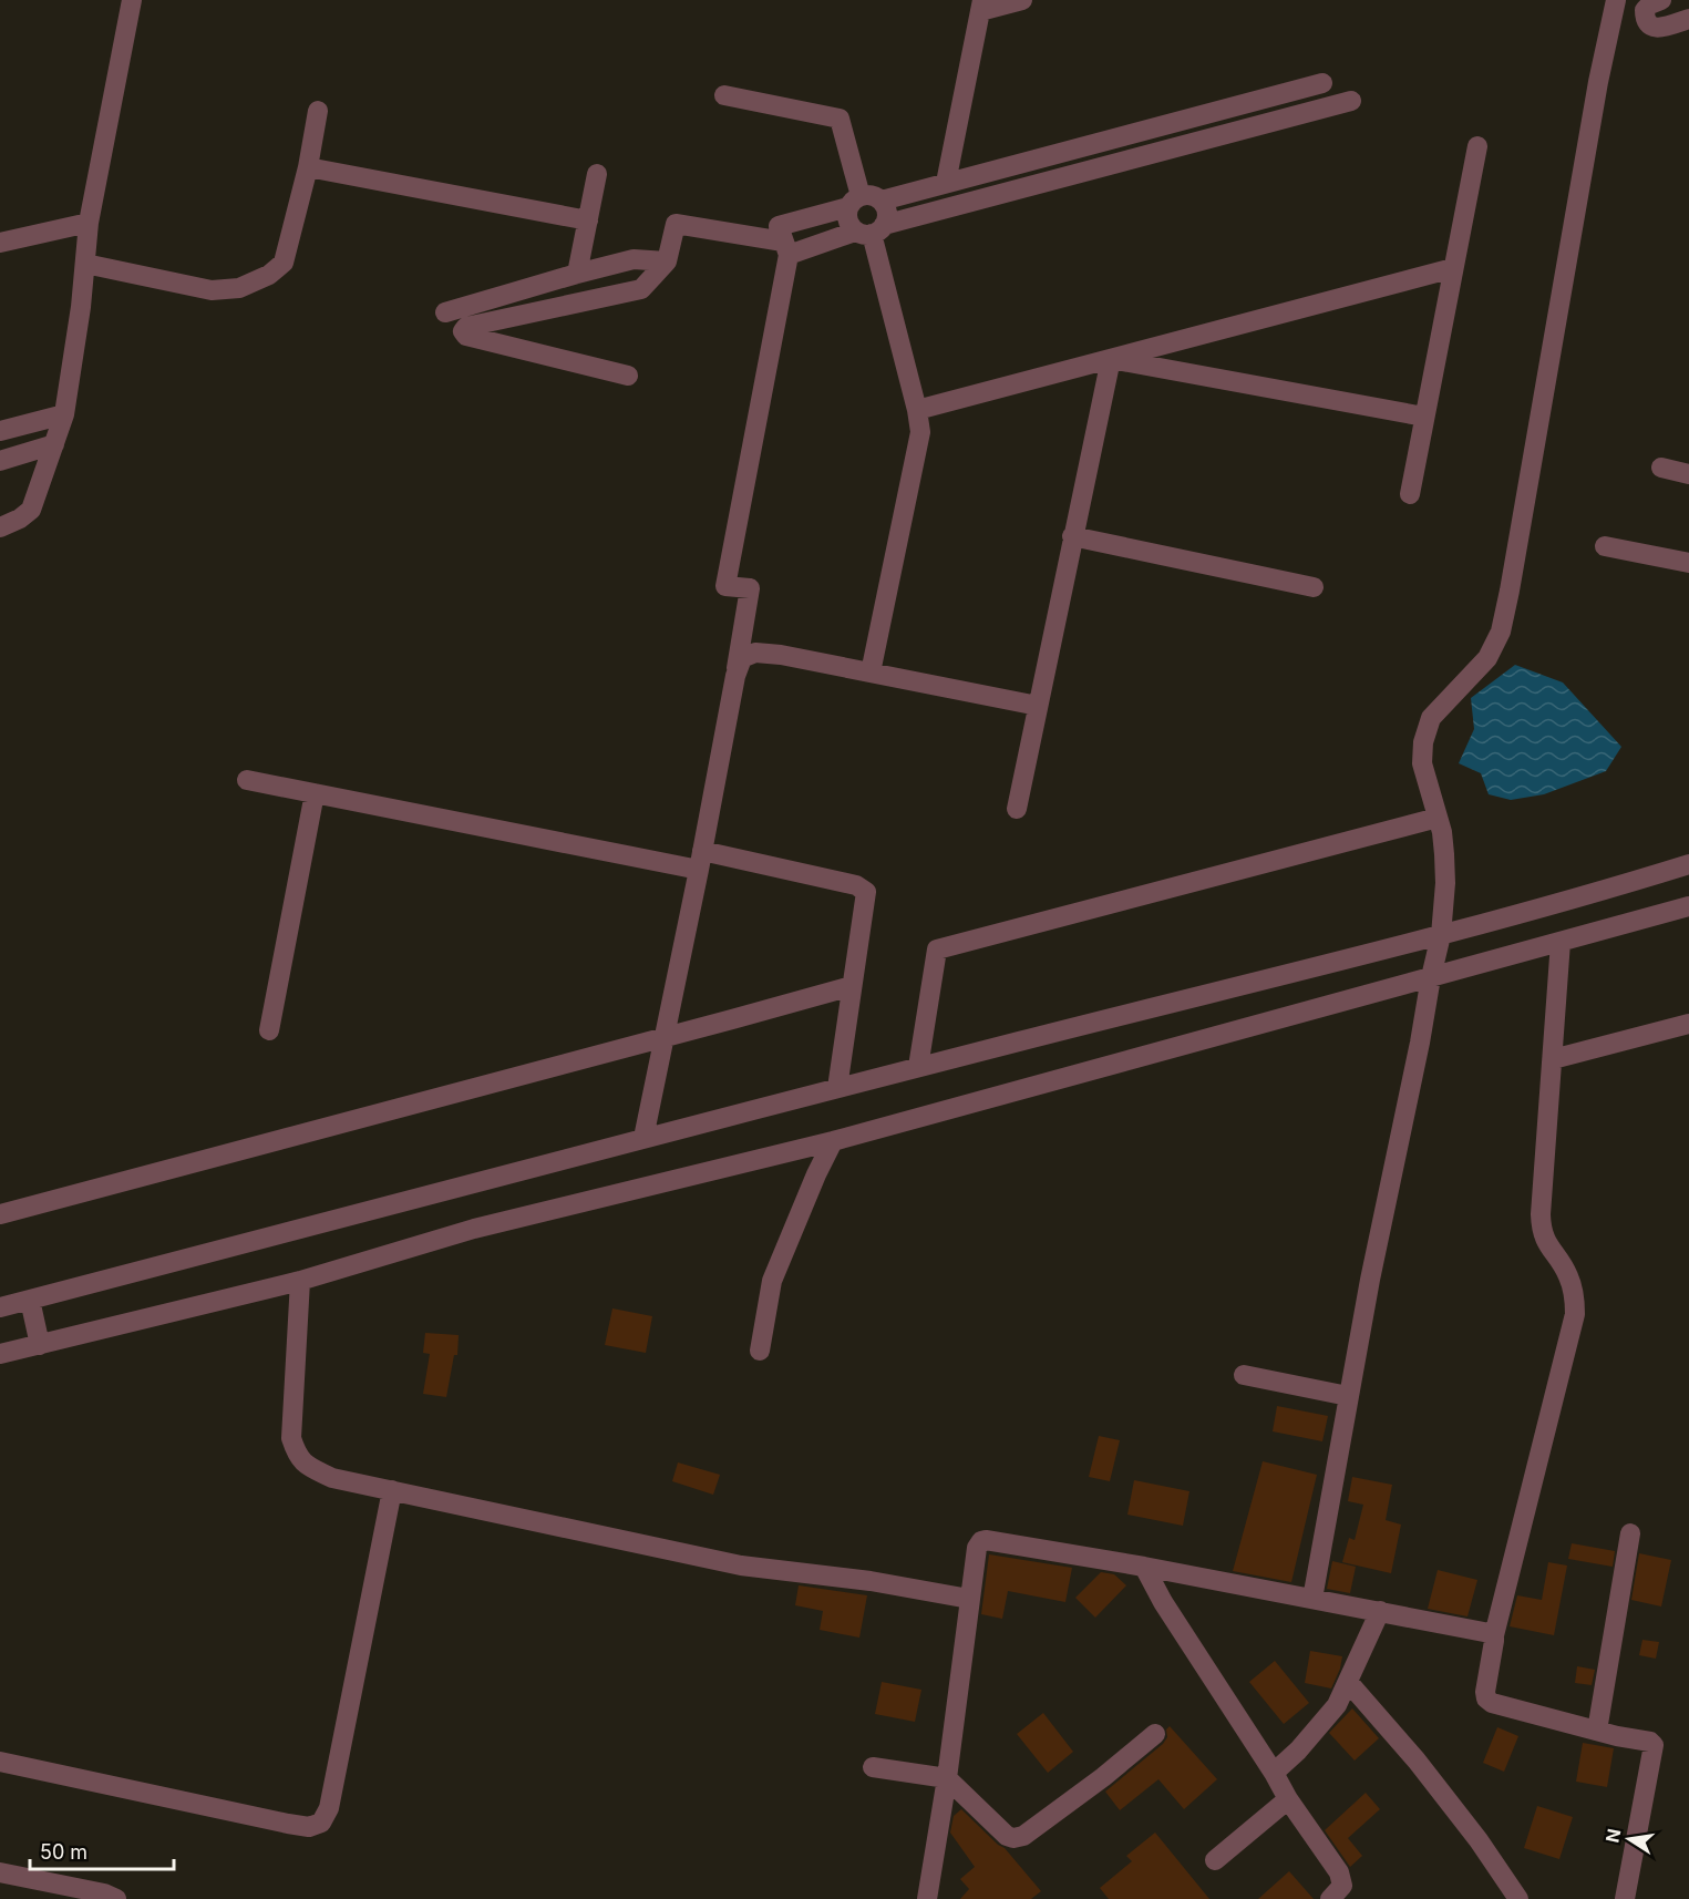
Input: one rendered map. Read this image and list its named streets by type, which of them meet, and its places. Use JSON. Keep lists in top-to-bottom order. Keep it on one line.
{"scale_bar":"50 m","north":"left"}
